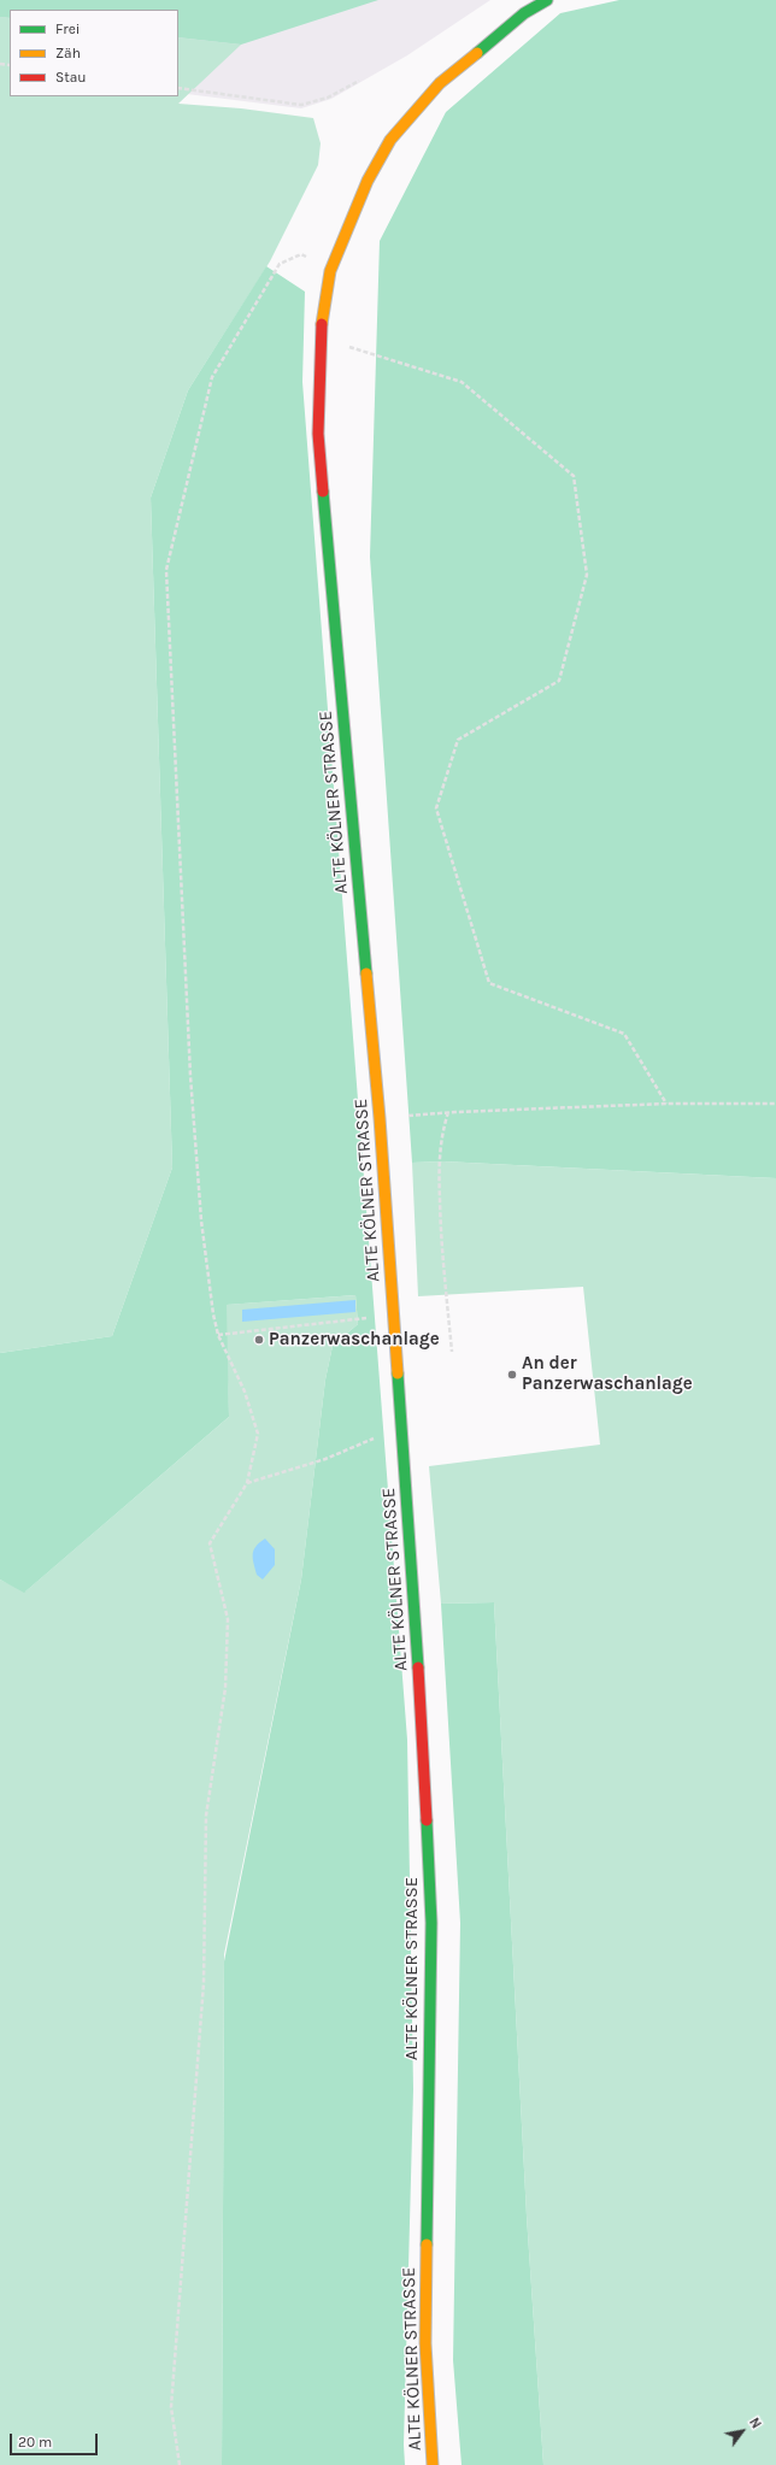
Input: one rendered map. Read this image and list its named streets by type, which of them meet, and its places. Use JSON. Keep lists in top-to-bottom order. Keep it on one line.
{"streets":{"main road":["ALTE KÖLNER STRASSE"]},"places":["Panzerwaschanlage","An der Panzerwaschanlage"],"legend":["Frei","Zäh","Stau"],"scale_bar":"20 m","north":"top right"}
